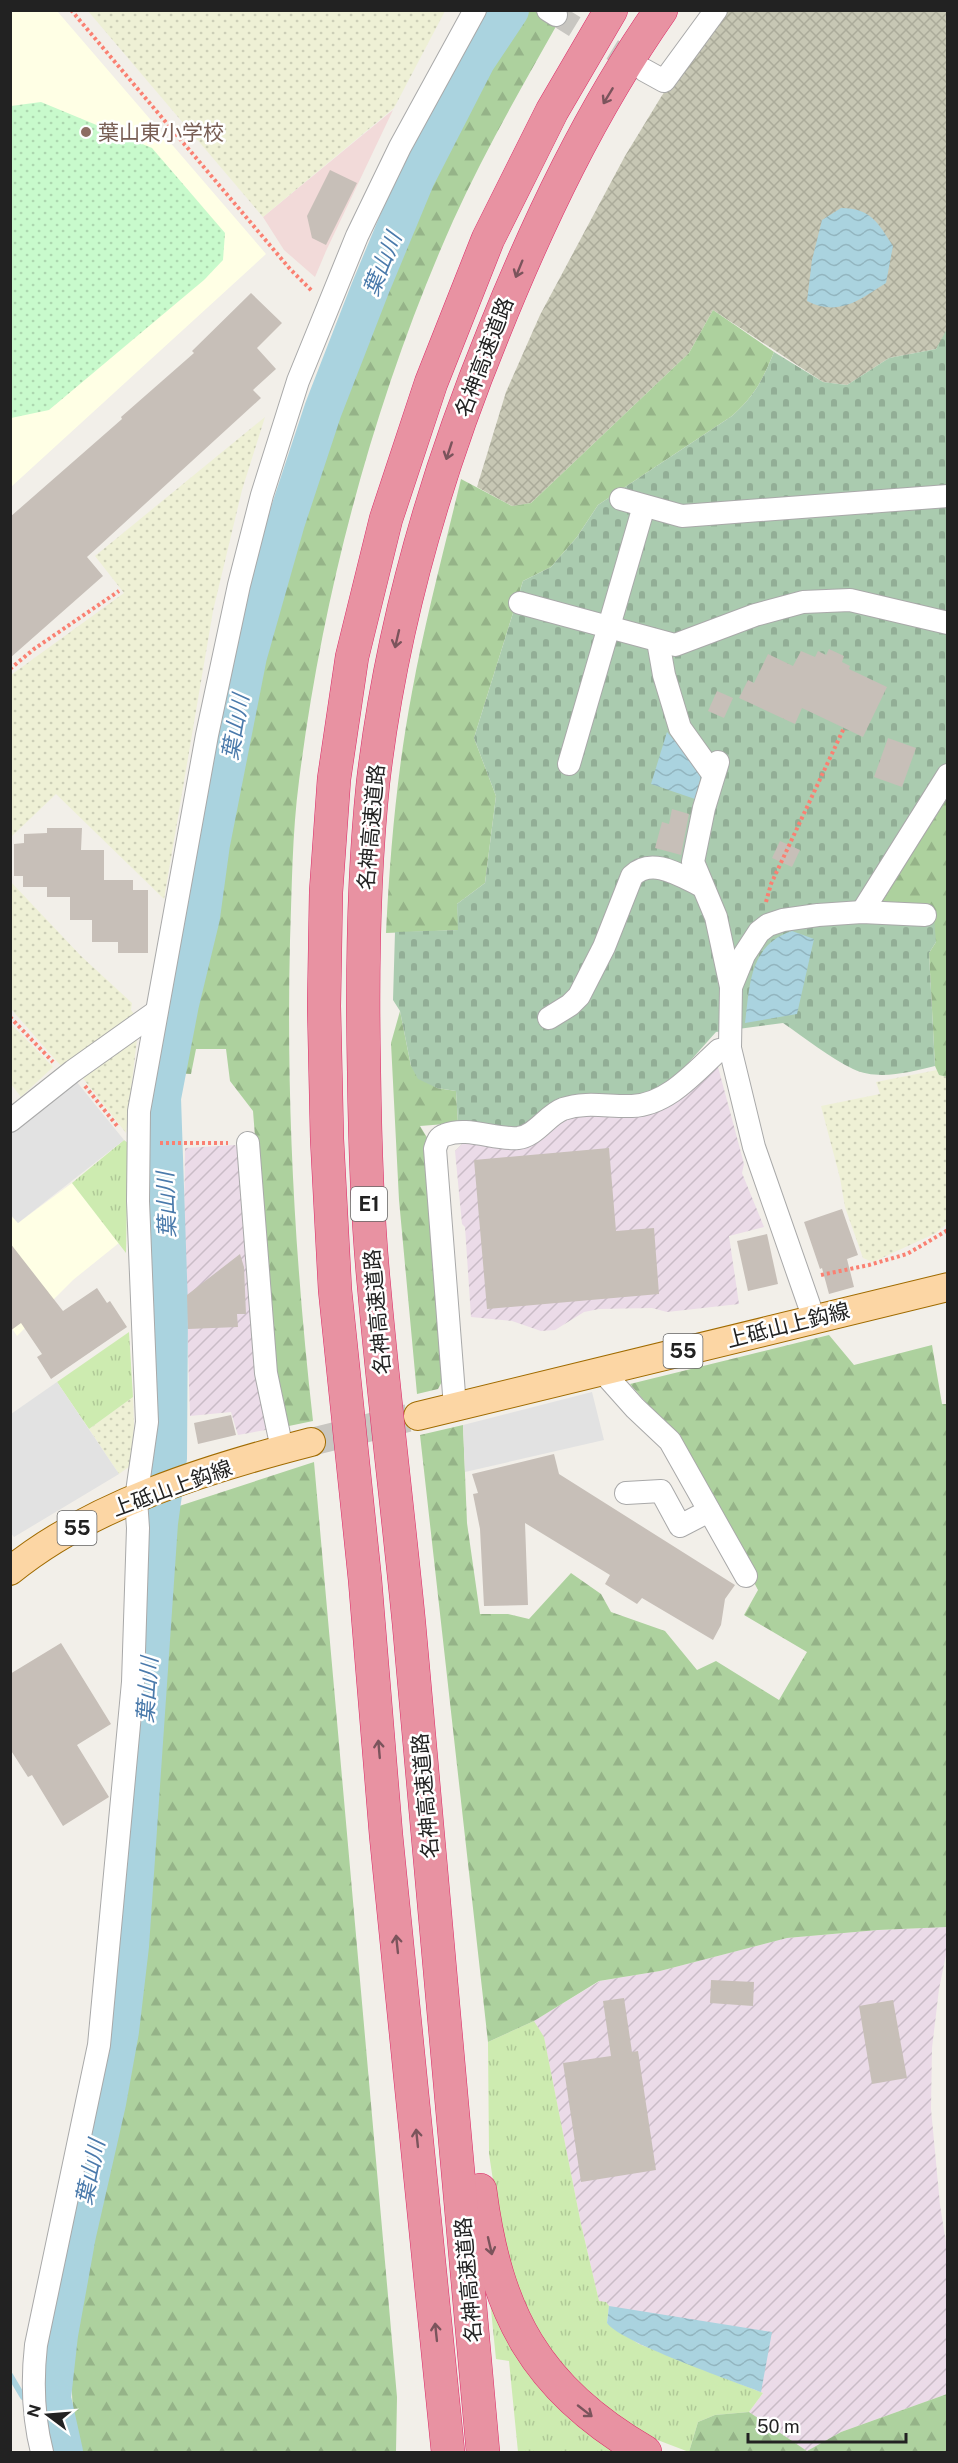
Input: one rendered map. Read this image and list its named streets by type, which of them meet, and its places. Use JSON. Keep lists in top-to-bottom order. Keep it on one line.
{"streets":{"highway":["名神高速道路","E1"],"main road":["上砥山上鈎線","55"]},"water":["葉山川"],"places":["葉山東小学校"],"scale_bar":"50 m","north":"left"}
